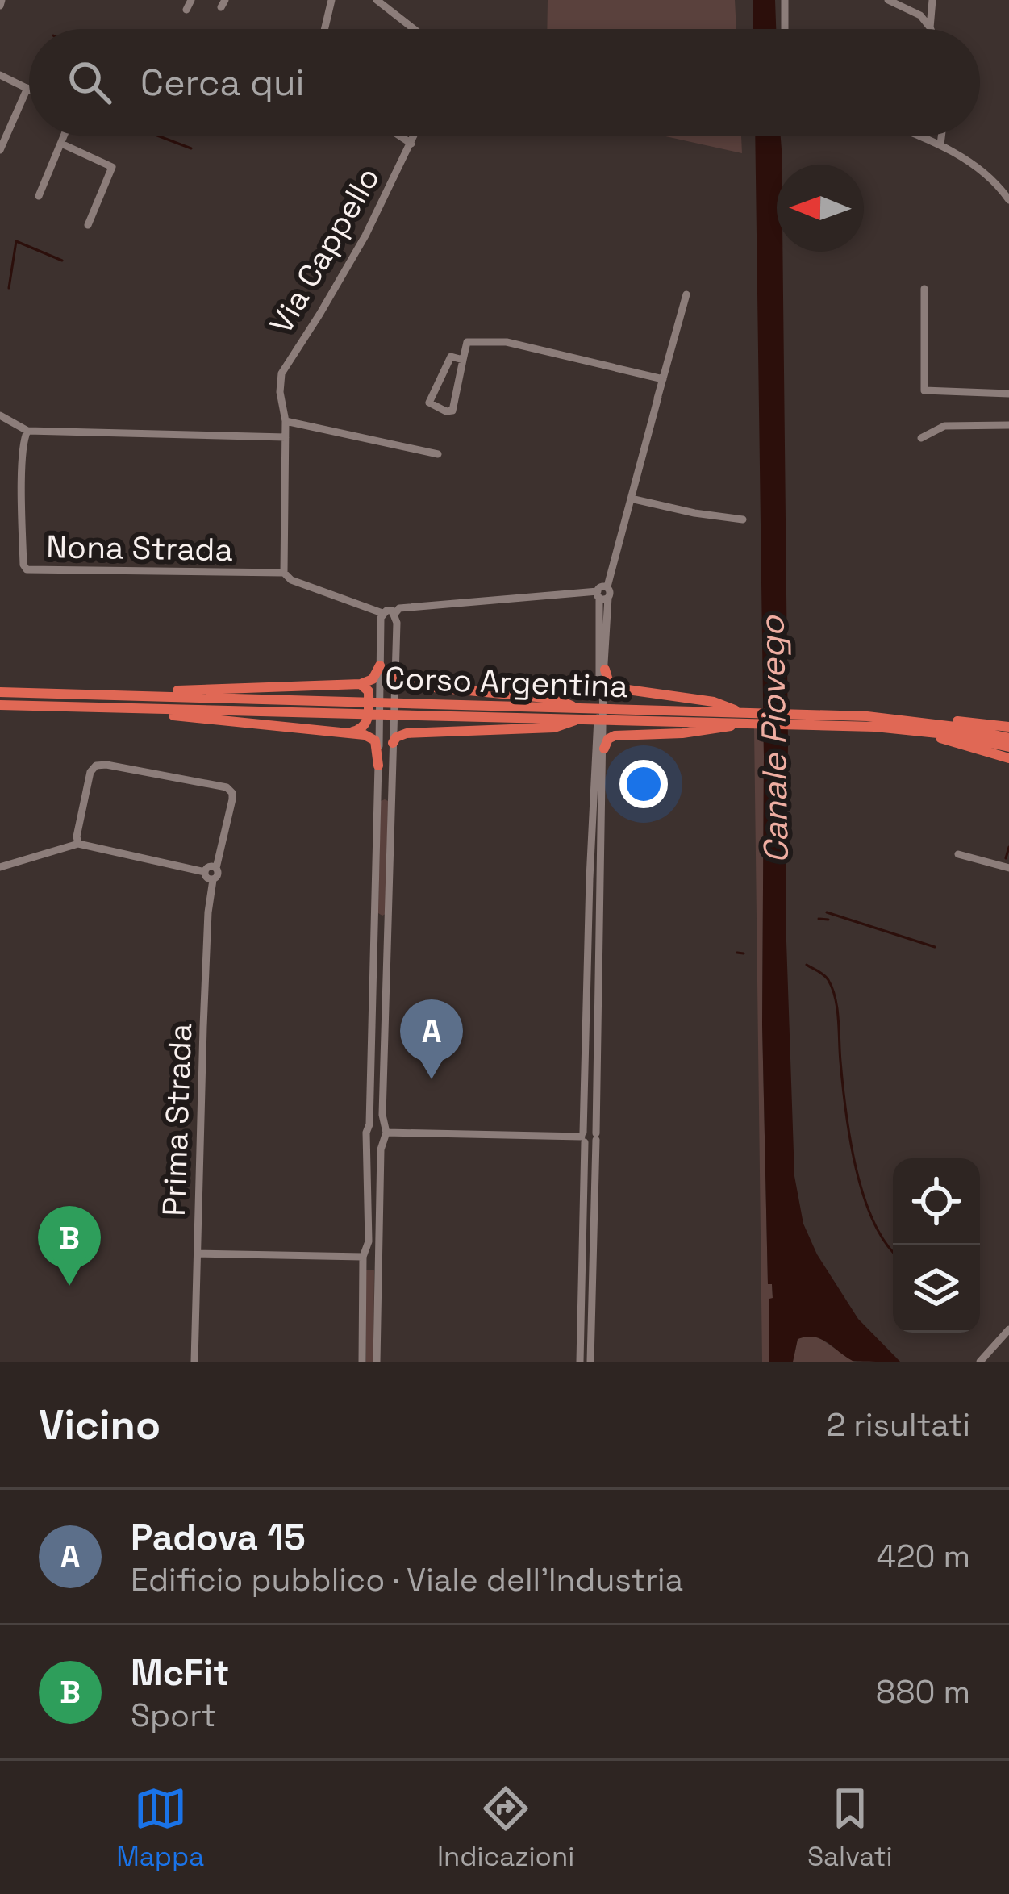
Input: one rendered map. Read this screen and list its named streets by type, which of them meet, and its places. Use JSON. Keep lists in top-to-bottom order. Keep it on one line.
{"streets":{"highway":["Corso Argentina"],"street":["Via Cappello","Nona Strada","Prima Strada"]},"water":["Canale Piovego"],"north":"left","page":{"search":"Cerca qui","pins":["A","B"],"heading":["Vicino","2 risultati"],"list":[{"mark":"A","name":"Padova 15","note":"Edificio pubblico · Viale dell'Industria","value":"420 m"},{"mark":"B","name":"McFit","note":"Sport","value":"880 m"}],"nav":["Mappa","Indicazioni","Salvati"]}}
